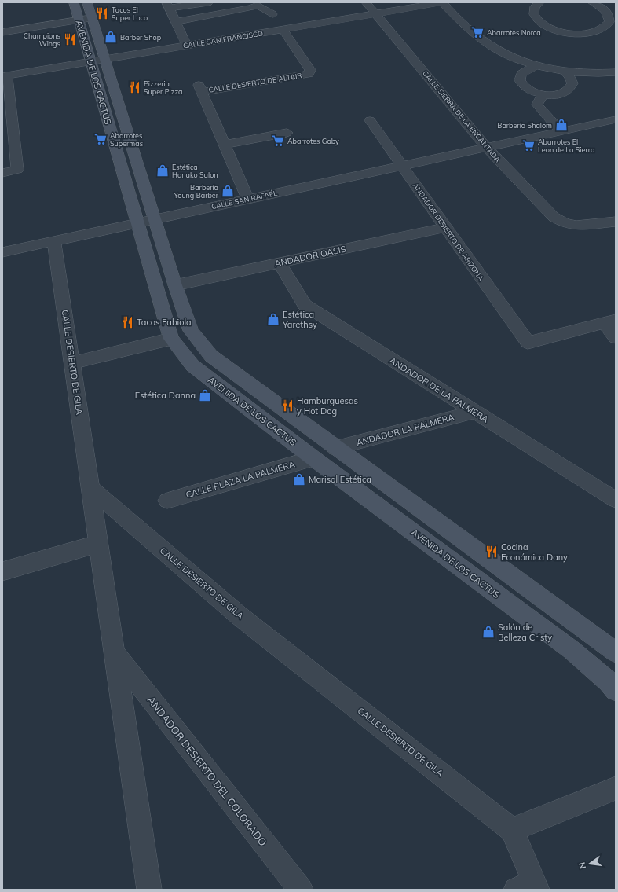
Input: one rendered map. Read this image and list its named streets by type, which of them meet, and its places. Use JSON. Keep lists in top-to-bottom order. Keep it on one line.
{"streets":{"street":["CALLE SAN FRANCISCO","AVENIDA DE LOS CACTUS","CALLE DESIERTO DE ALTAIR","CALLE SIERRA DE LA ENCANTADA","CALLE SAN RAFAÉL","ANDADOR DESIERTO DE ARIZONA","ANDADOR OASIS","CALLE DESIERTO DE GILA","ANDADOR DE LA PALMERA","ANDADOR LA PALMERA","CALLE PLAZA LA PALMERA","ANDADOR DESIERTO DEL COLORADO"]},"crossings":[["CALLE SAN FRANCISCO","AVENIDA DE LOS CACTUS"],["CALLE SAN FRANCISCO","CALLE DESIERTO DE ALTAIR"],["CALLE SAN FRANCISCO","CALLE SIERRA DE LA ENCANTADA"],["AVENIDA DE LOS CACTUS","CALLE SAN RAFAÉL"],["AVENIDA DE LOS CACTUS","ANDADOR OASIS"],["AVENIDA DE LOS CACTUS","ANDADOR LA PALMERA"],["AVENIDA DE LOS CACTUS","CALLE PLAZA LA PALMERA"],["CALLE SIERRA DE LA ENCANTADA","CALLE SAN RAFAÉL"],["CALLE SAN RAFAÉL","ANDADOR DESIERTO DE ARIZONA"],["CALLE SAN RAFAÉL","CALLE DESIERTO DE GILA"],["ANDADOR DESIERTO DE ARIZONA","ANDADOR OASIS"],["ANDADOR OASIS","ANDADOR DE LA PALMERA"],["ANDADOR DE LA PALMERA","ANDADOR LA PALMERA"]],"places":{"restaurant":["Tacos El Super Loco","Champions Wings","Pizzeria Super Pizza","Tacos Fabiola","Hamburguesas y Hot Dog","Cocina Económica Dany"],"supermarket":["Abarrotes Norca","Abarrotes Supermas","Abarrotes Gaby","Abarrotes El Leon de La Sierra"],"shop":["Barber Shop","Barbería Shalom","Estética Hanako Salon","Barbería Young Barber","Estética Yarethsy","Estética Danna","Marisol Estética","Salón de Belleza Cristy"]},"north":"left"}
